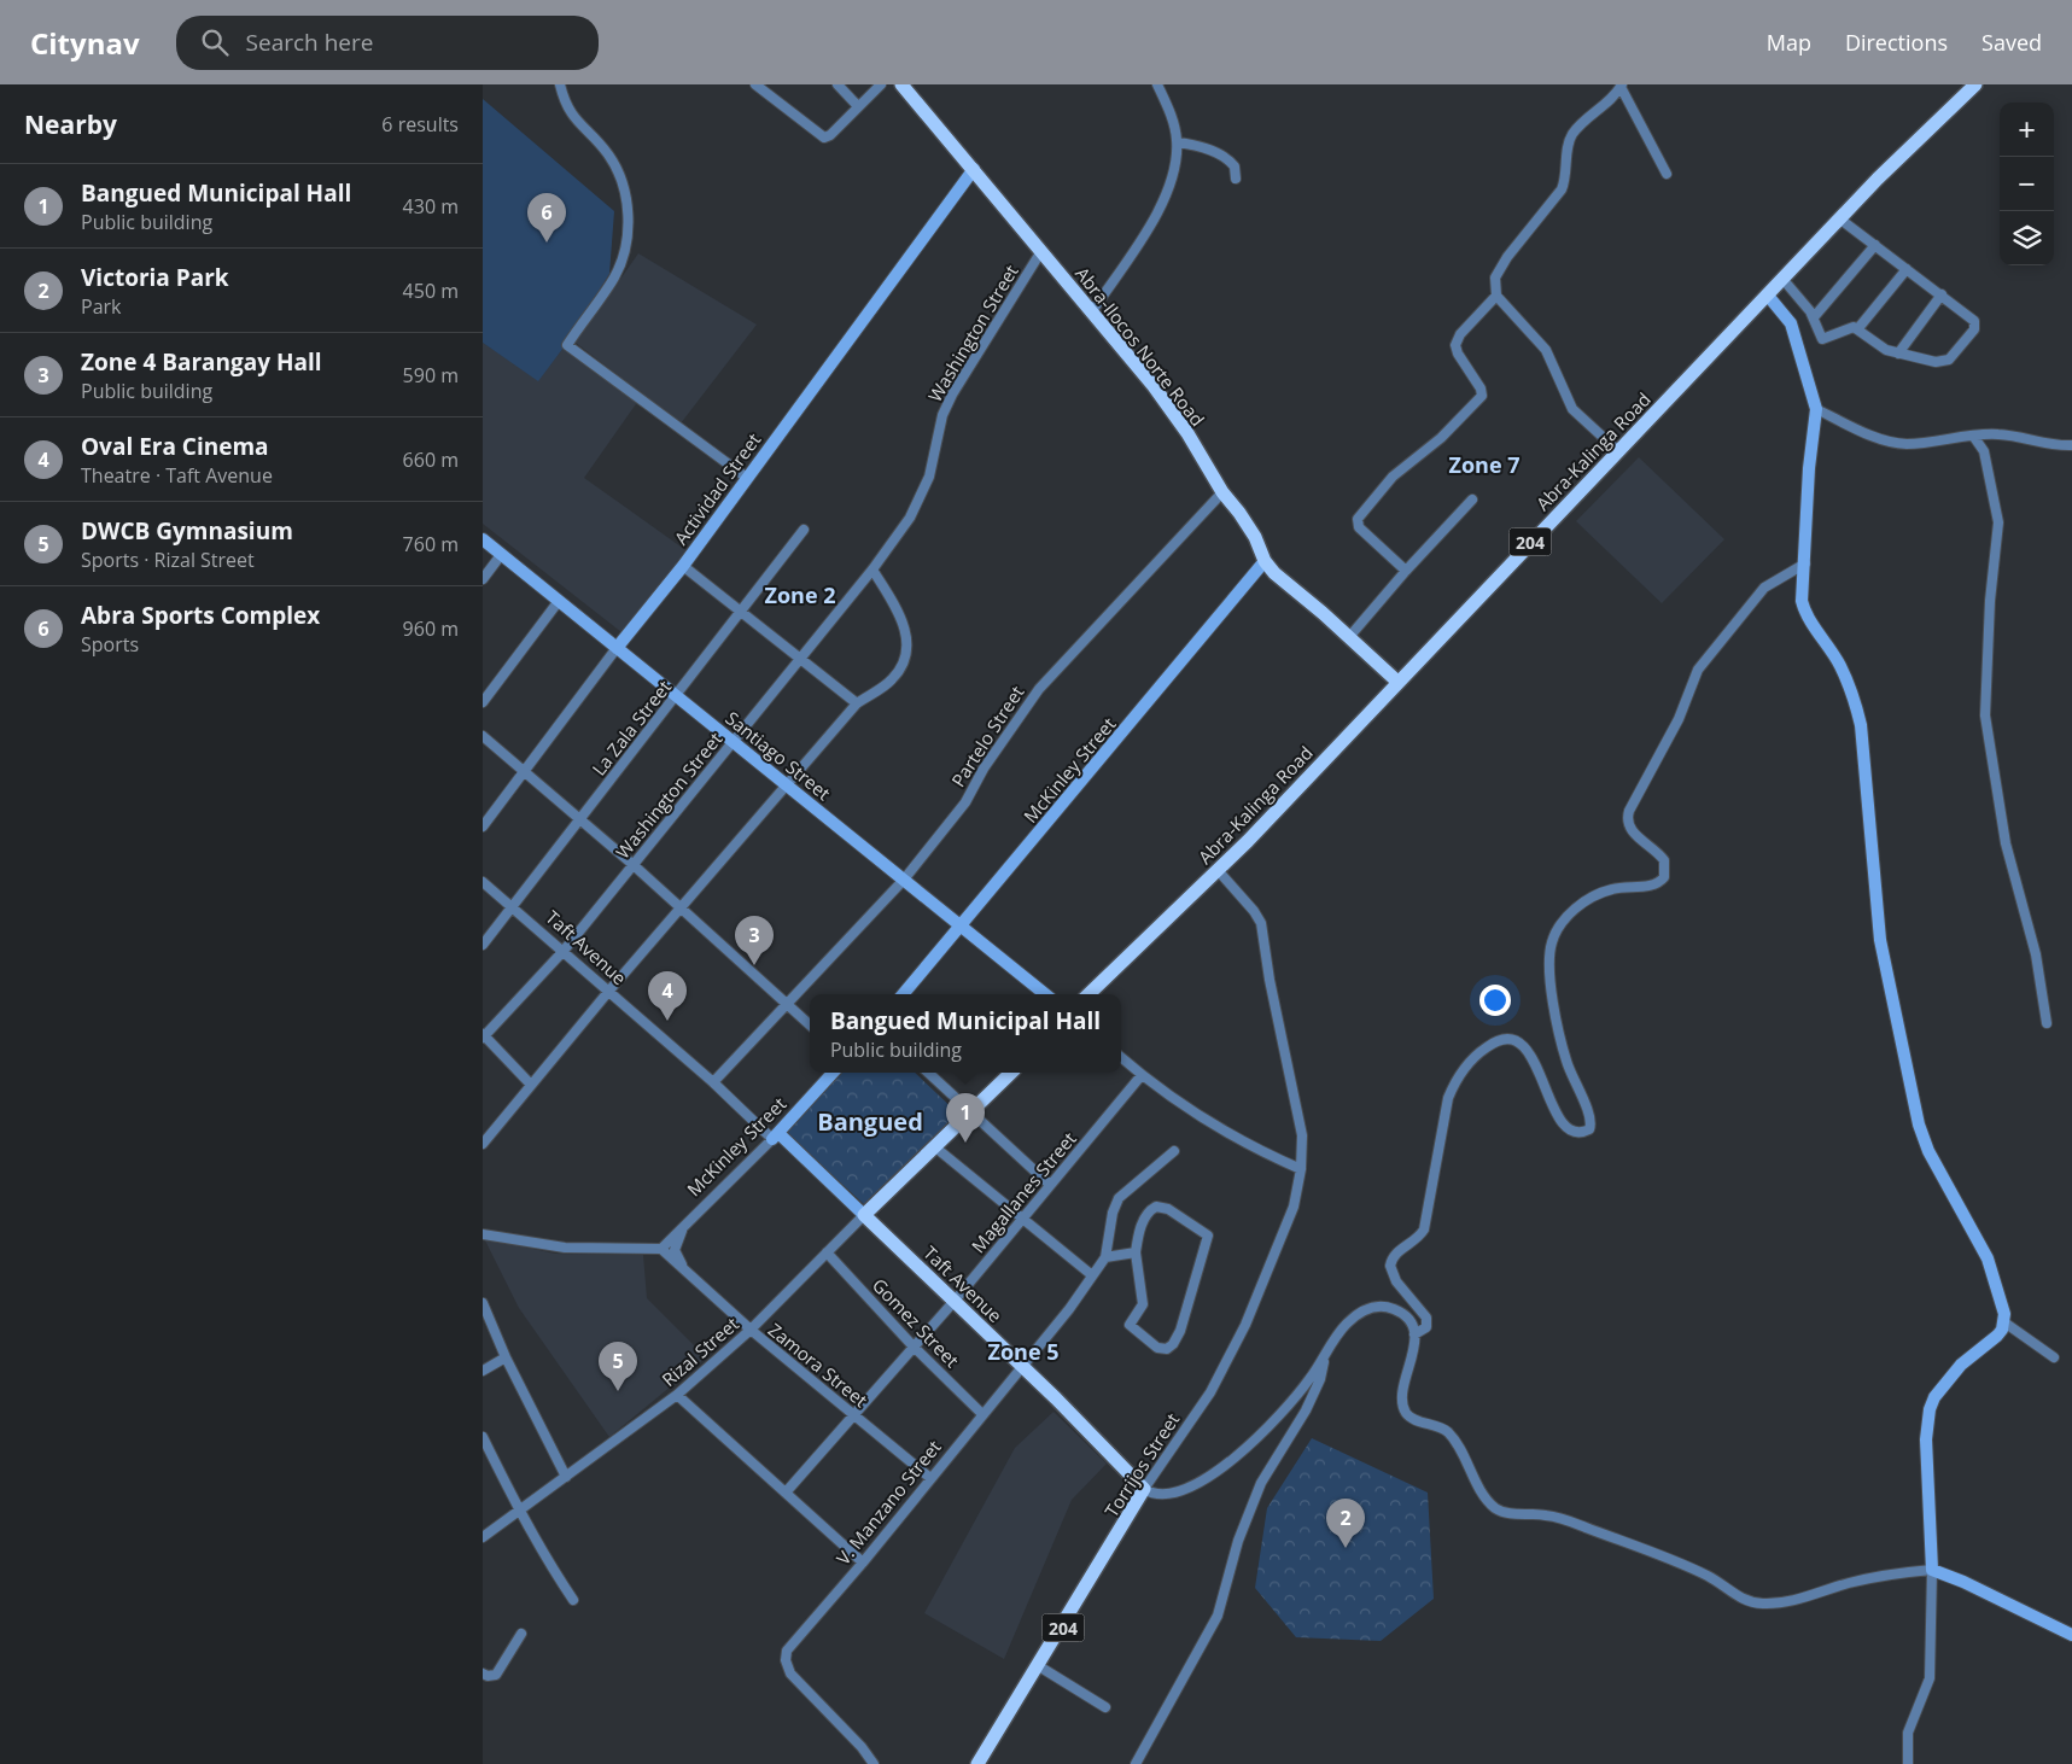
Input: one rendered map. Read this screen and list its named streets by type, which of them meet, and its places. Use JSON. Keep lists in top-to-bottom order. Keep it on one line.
{"streets":{"main road":["Abra-Ilocos Norte Road","Abra-Kalinga Road","204","Taft Avenue","Torrijos Street"],"street":["Washington Street","Actividad Street","La Zala Street","Partelo Street","Santiago Street","McKinley Street","Magallanes Street","Gomez Street","Rizal Street","Zamora Street","V. Manzano Street"]},"crossings":[["Washington Street","Abra-Ilocos Norte Road"],["Washington Street","Santiago Street"],["Washington Street","Taft Avenue"],["Abra-Ilocos Norte Road","Abra-Kalinga Road"],["Abra-Ilocos Norte Road","Actividad Street"],["Abra-Ilocos Norte Road","Partelo Street"],["Abra-Ilocos Norte Road","McKinley Street"],["Abra-Kalinga Road","Torrijos Street"],["Actividad Street","Santiago Street"],["La Zala Street","Santiago Street"],["La Zala Street","Taft Avenue"],["Partelo Street","Santiago Street"],["Partelo Street","Taft Avenue"],["Santiago Street","McKinley Street"],["McKinley Street","Taft Avenue"],["McKinley Street","Zamora Street"],["Taft Avenue","Magallanes Street"],["Taft Avenue","Rizal Street"],["Taft Avenue","Torrijos Street"],["Taft Avenue","V. Manzano Street"],["Magallanes Street","Gomez Street"],["Magallanes Street","Zamora Street"],["Gomez Street","Rizal Street"],["Gomez Street","V. Manzano Street"],["Rizal Street","Zamora Street"],["Zamora Street","V. Manzano Street"]],"districts":["Zone 7","Zone 2","Bangued","Zone 5"],"page":{"header":"Citynav","search":"Search here","nav":["Map","Directions","Saved"],"heading":["Nearby","6 results"],"map_buttons":["+","−"],"list":[{"mark":"1","name":"Bangued Municipal Hall","note":"Public building","value":"430 m"},{"mark":"2","name":"Victoria Park","note":"Park","value":"450 m"},{"mark":"3","name":"Zone 4 Barangay Hall","note":"Public building","value":"590 m"},{"mark":"4","name":"Oval Era Cinema","note":"Theatre · Taft Avenue","value":"660 m"},{"mark":"5","name":"DWCB Gymnasium","note":"Sports · Rizal Street","value":"760 m"},{"mark":"6","name":"Abra Sports Complex","note":"Sports","value":"960 m"}],"pins":["6","3","4","1","5","2"],"popup":["Bangued Municipal Hall","Public building"]}}
